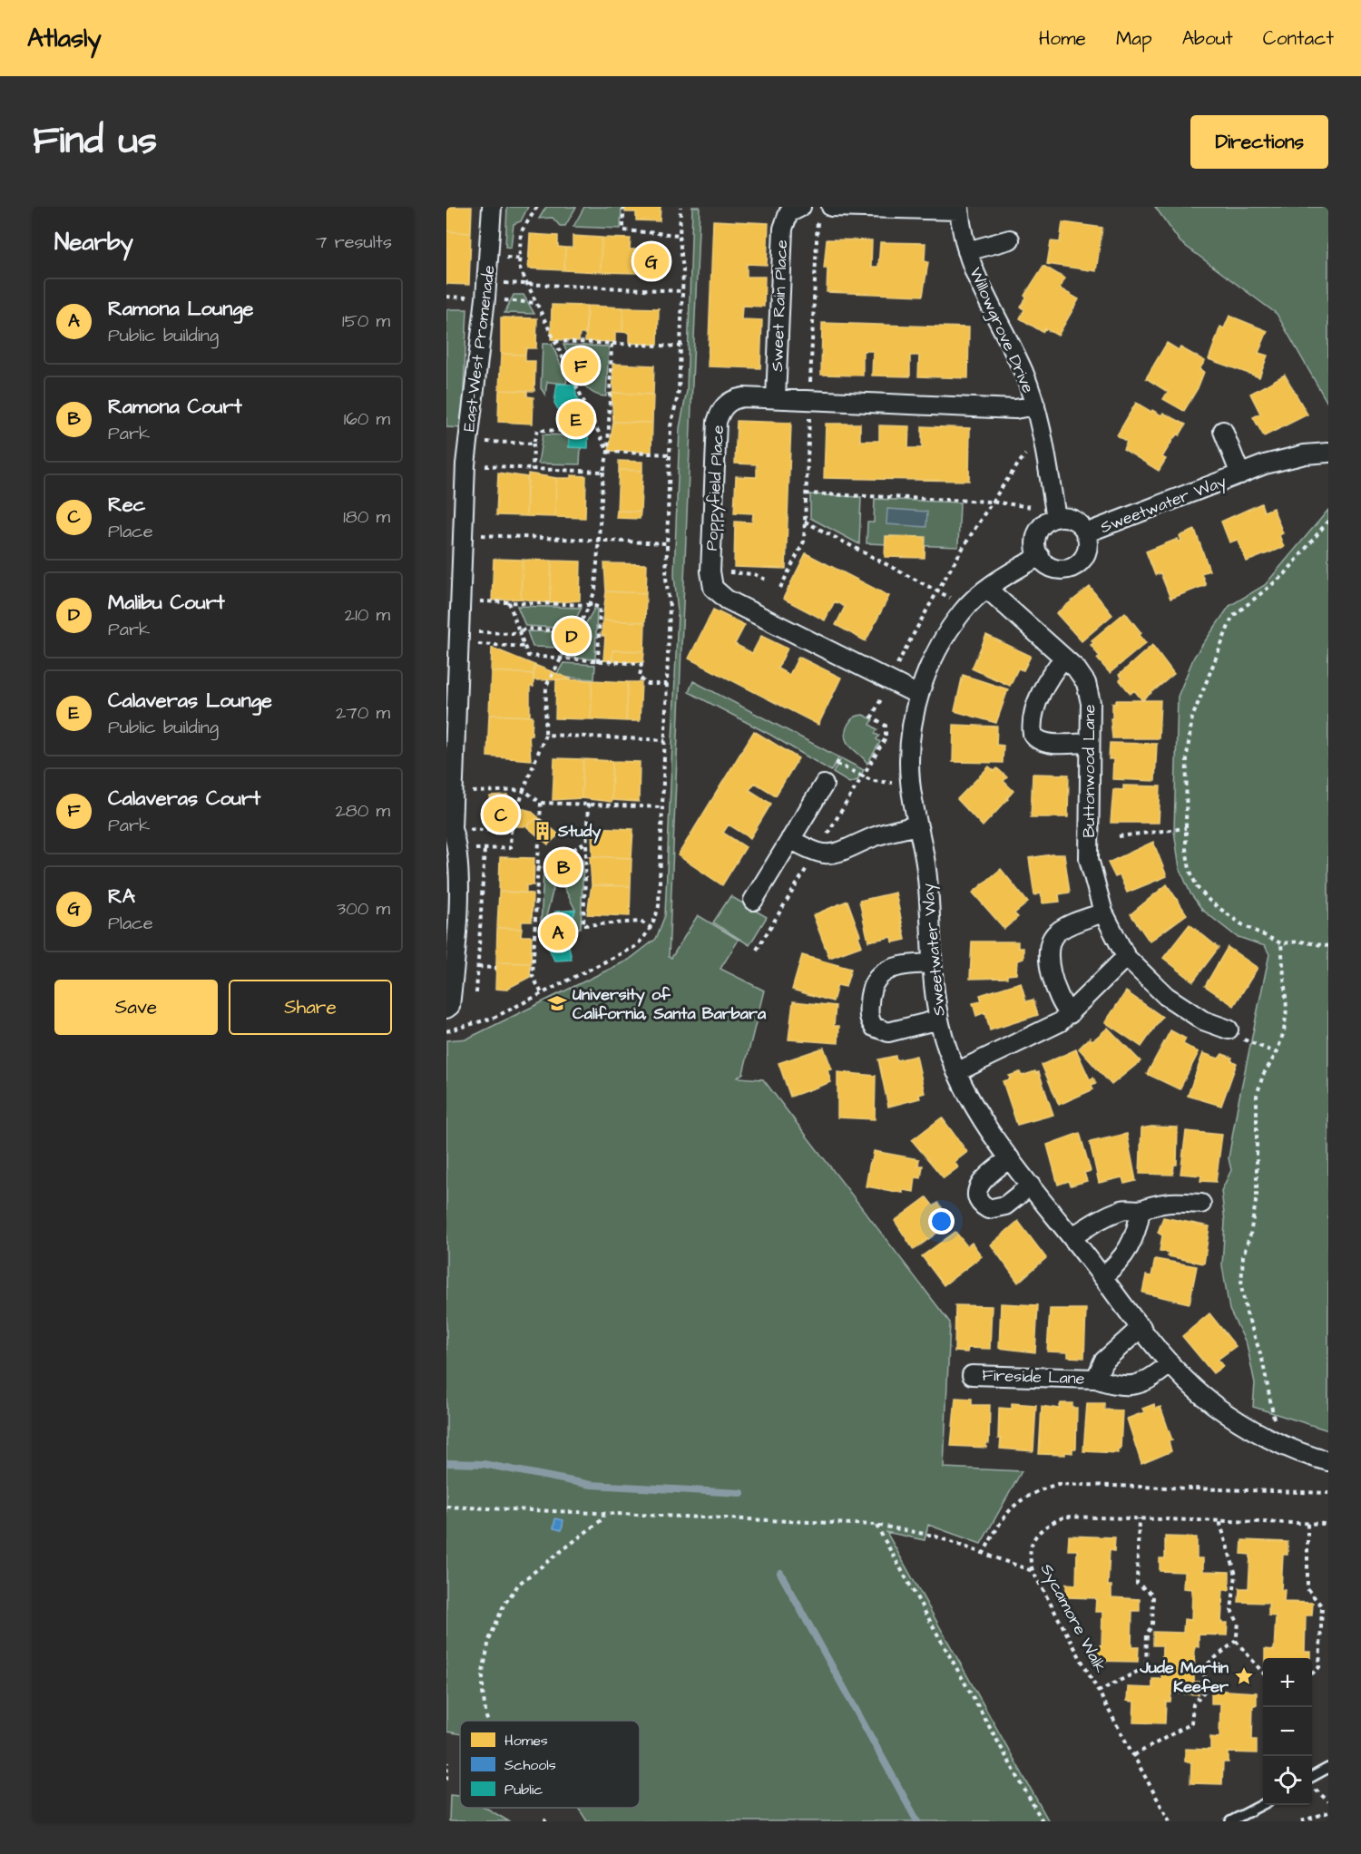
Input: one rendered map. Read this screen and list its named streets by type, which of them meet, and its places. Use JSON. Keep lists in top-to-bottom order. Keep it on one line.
{"streets":{"street":["Sweet Rain Place","Willowgrove Drive","East-West Promenade","Poppyfield Place","Sweetwater Way","Buttonwood Lane","Fireside Lane"],"path":["Sycamore Walk"]},"crossings":[["Sweet Rain Place","Poppyfield Place"],["Willowgrove Drive","Poppyfield Place"],["Willowgrove Drive","Sweetwater Way"],["Poppyfield Place","Sweetwater Way"],["Sweetwater Way","Buttonwood Lane"],["Sweetwater Way","Fireside Lane"]],"places":{"building":["Study"],"school or university":["University of California, Santa Barbara"],"place":["Jude Martin Keefer"]},"legend":["Homes","Schools","Public"],"page":{"header":"Atlasly","nav":["Home","Map","About","Contact"],"title":"Find us","buttons":["Directions",["Save","Share"]],"heading":["Nearby","7 results"],"pins":["G","F","E","D","C","B","A"],"list":[{"mark":"A","name":"Ramona Lounge","note":"Public building","value":"150 m"},{"mark":"B","name":"Ramona Court","note":"Park","value":"160 m"},{"mark":"C","name":"Rec","note":"Place","value":"180 m"},{"mark":"D","name":"Malibu Court","note":"Park","value":"210 m"},{"mark":"E","name":"Calaveras Lounge","note":"Public building","value":"270 m"},{"mark":"F","name":"Calaveras Court","note":"Park","value":"280 m"},{"mark":"G","name":"RA","note":"Place","value":"300 m"}],"map_buttons":["+","−"]}}
